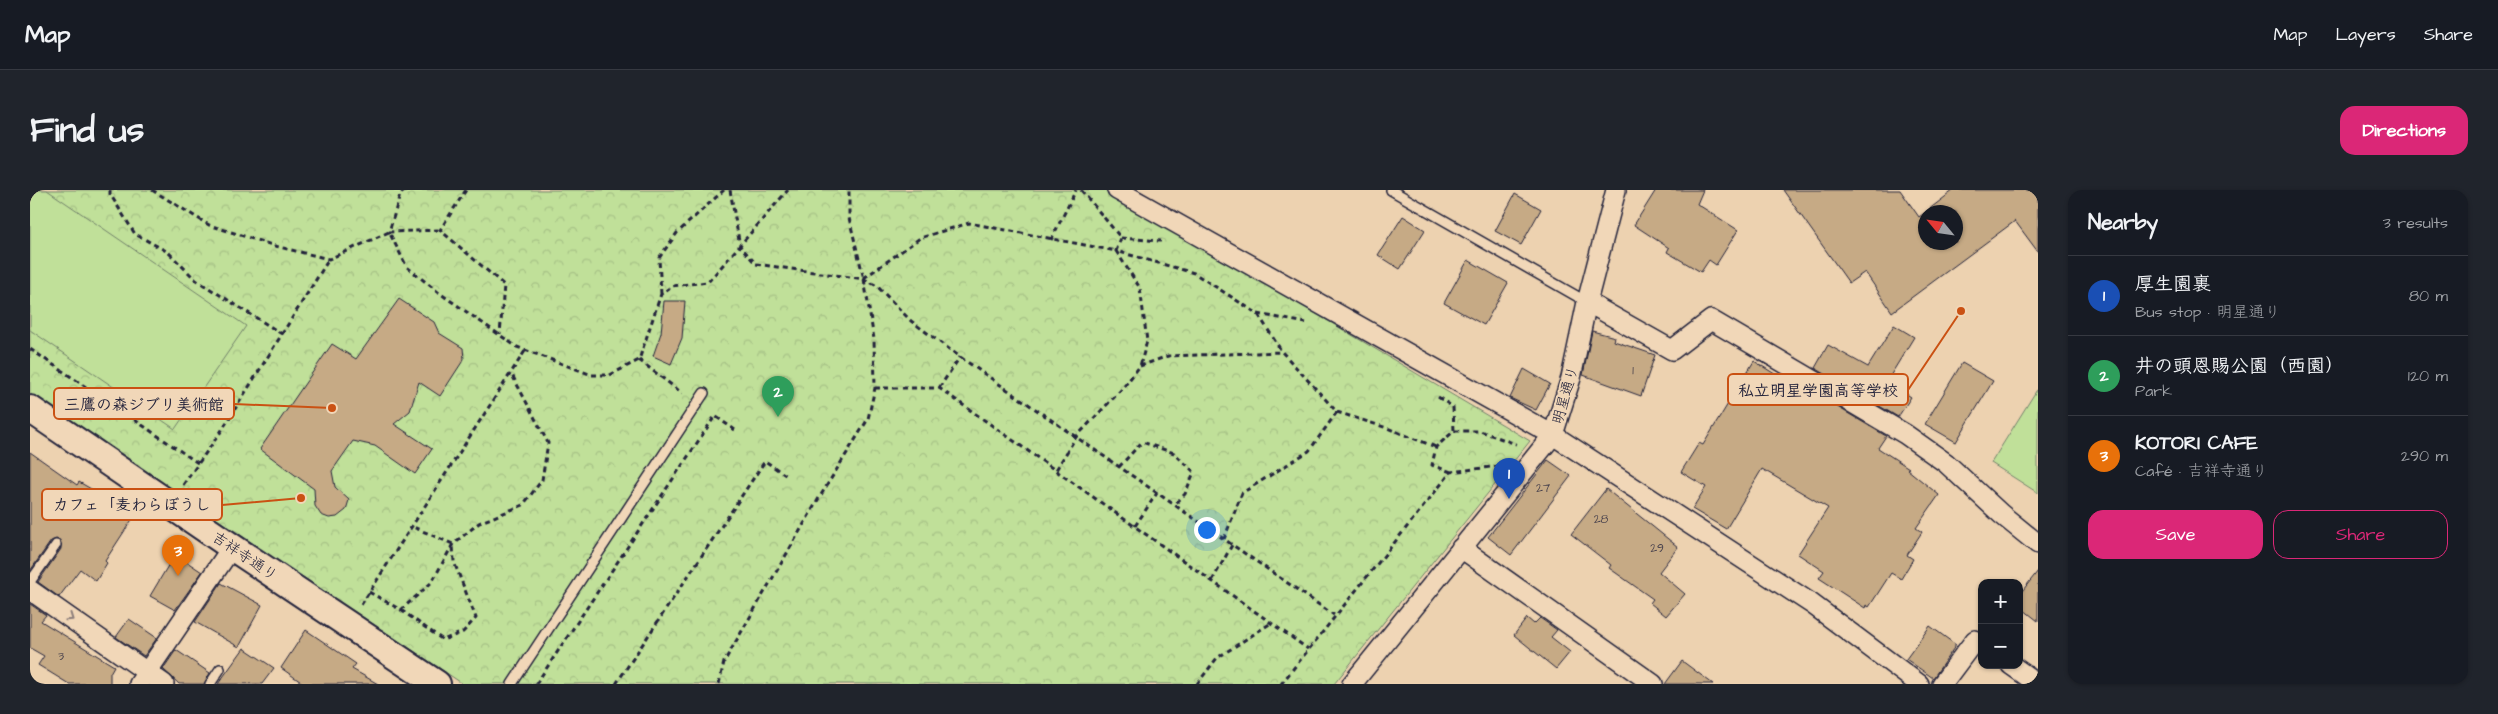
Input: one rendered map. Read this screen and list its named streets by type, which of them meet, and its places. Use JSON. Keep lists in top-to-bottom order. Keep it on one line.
{"streets":{"main road":["吉祥寺通り"],"street":["明星通り"]},"places":["私立明星学園高等学校","三鷹の森ジブリ美術館","カフェ「麦わらぼうし"],"house_numbers":["1","27","28","29","3"],"north":"top left","page":{"header":"Map","nav":["Map","Layers","Share"],"title":"Find us","buttons":["Directions",["Save","Share"]],"heading":["Nearby","3 results"],"list":[{"mark":"1","name":"厚生園裏","note":"Bus stop · 明星通り","value":"80 m"},{"mark":"2","name":"井の頭恩賜公園（西園）","note":"Park","value":"120 m"},{"mark":"3","name":"KOTORI CAFE","note":"Café · 吉祥寺通り","value":"290 m"}],"pins":["2","1","3"],"map_buttons":["+","−"]}}
